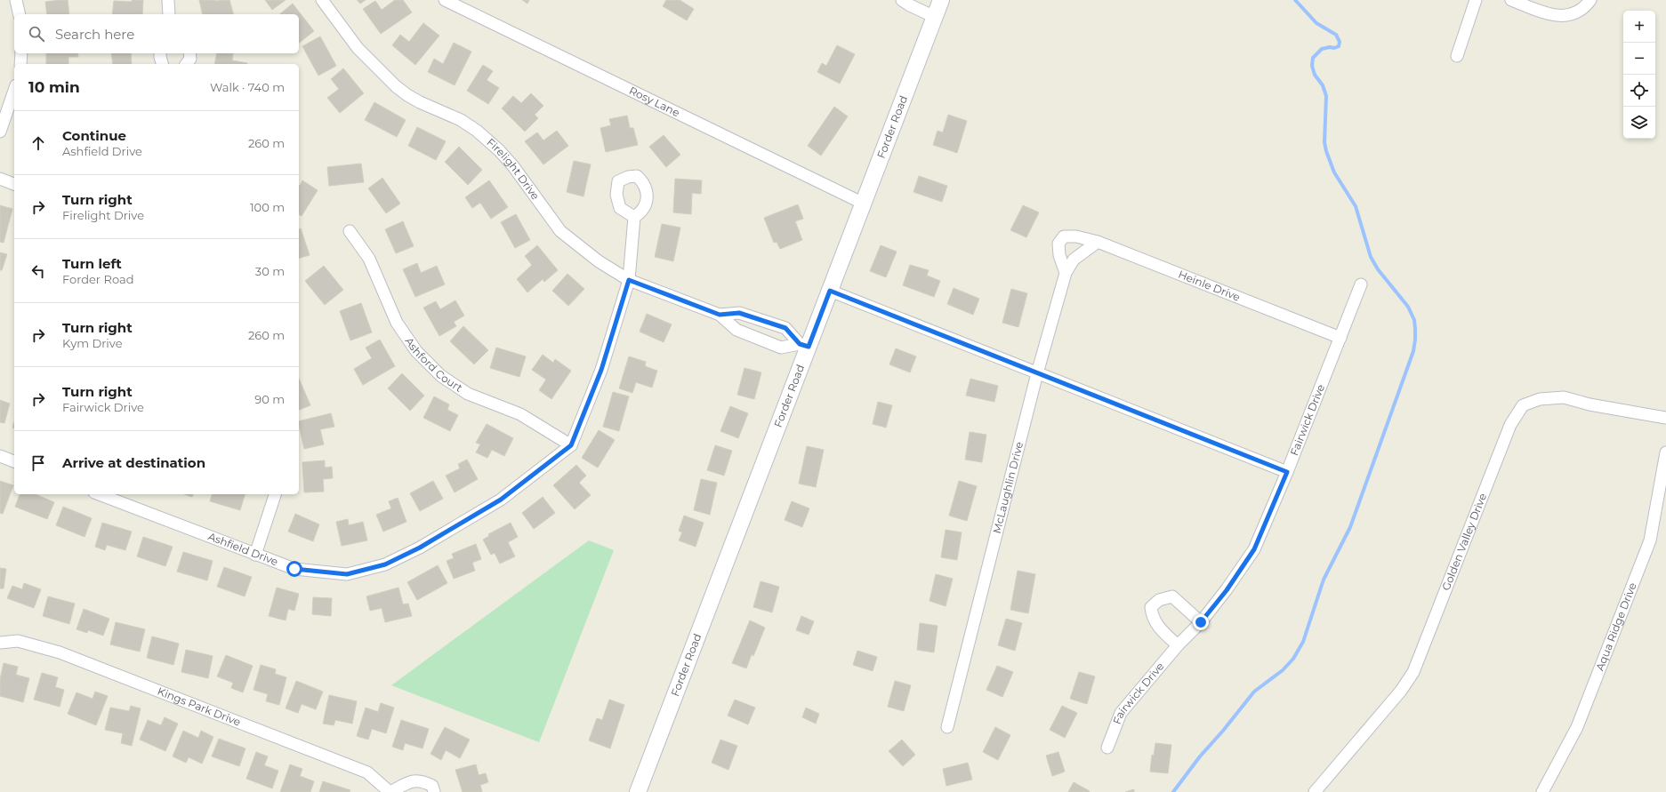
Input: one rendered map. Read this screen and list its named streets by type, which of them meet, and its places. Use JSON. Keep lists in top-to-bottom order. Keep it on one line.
{"streets":{"main road":["Forder Road"],"street":["Rosy Lane","Firelight Drive","Heinle Drive","Ashford Court","Fairwick Drive","McLaughlin Drive","Golden Valley Drive","Ashfield Drive","Aqua Ridge Drive","Kings Park Drive"]},"crossings":[["Rosy Lane","Forder Road"],["Forder Road","Firelight Drive"],["Heinle Drive","Fairwick Drive"],["Heinle Drive","McLaughlin Drive"],["Ashford Court","Ashfield Drive"]],"page":{"map_buttons":["+","−"],"search":"Search here","heading":["10 min","Walk · 740 m"],"list":[["Continue","Ashfield Drive","260 m"],["Turn right","Firelight Drive","100 m"],["Turn left","Forder Road","30 m"],["Turn right","Kym Drive","260 m"],["Turn right","Fairwick Drive","90 m"],"Arrive at destination"]}}
